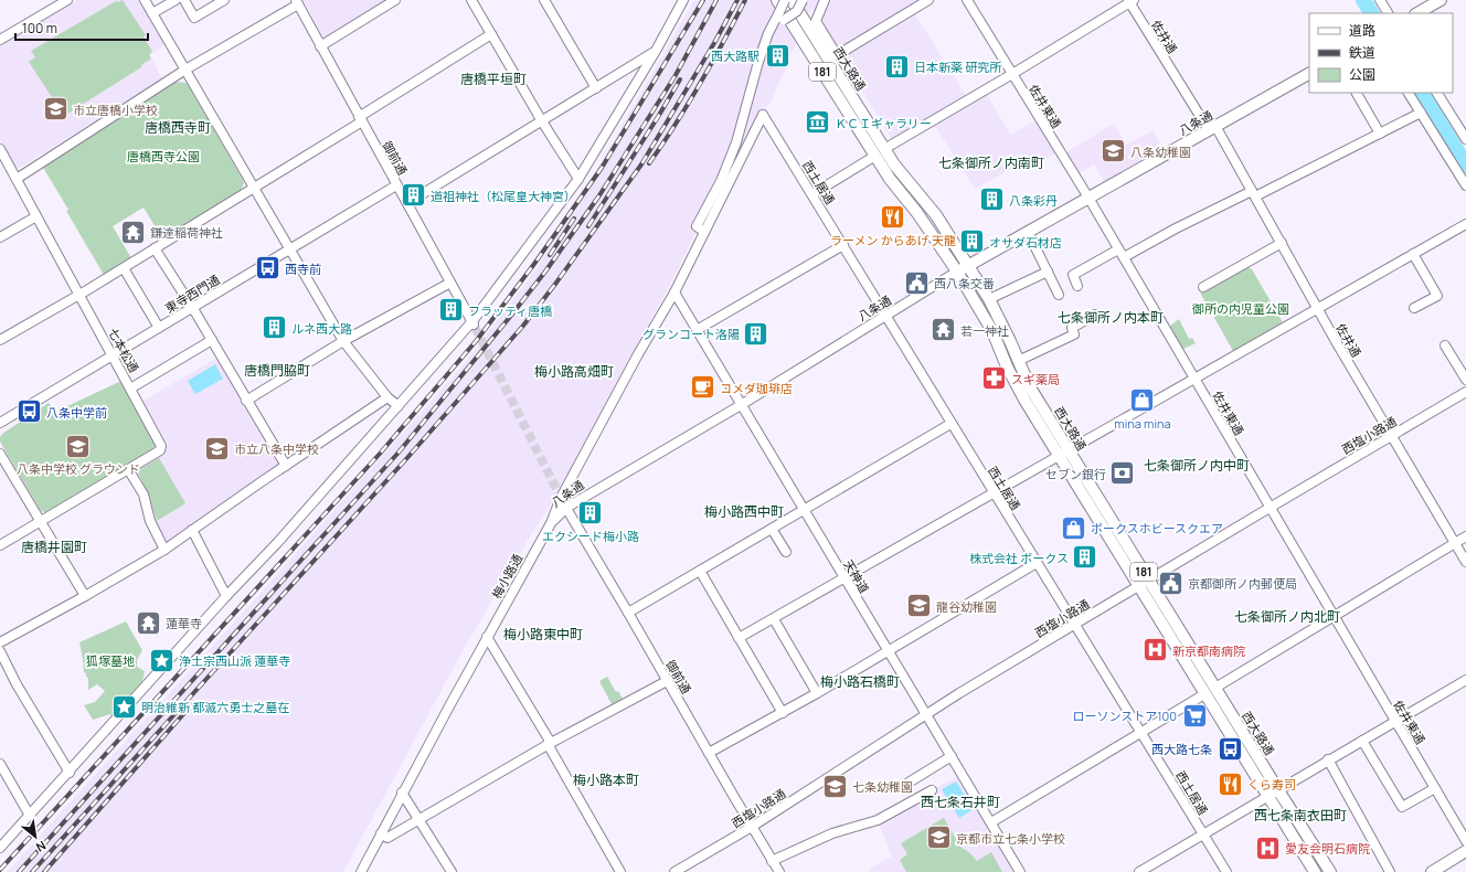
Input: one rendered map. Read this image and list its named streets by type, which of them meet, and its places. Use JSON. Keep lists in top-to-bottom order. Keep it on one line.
{"streets":{"main road":["西大路通","181","八条通"],"street":["佐井通","佐井東通","御前通","西土居通","東寺西門通","七本松通","西塩小路通","梅小路通","天神道"]},"crossings":[["佐井通","八条通"],["佐井通","西塩小路通"],["西大路通","八条通"],["西大路通","西塩小路通"],["佐井東通","八条通"],["佐井東通","西塩小路通"],["八条通","御前通"],["八条通","西土居通"],["八条通","梅小路通"],["八条通","天神道"],["御前通","東寺西門通"],["御前通","西塩小路通"],["御前通","梅小路通"],["西土居通","西塩小路通"],["西土居通","梅小路通"],["東寺西門通","七本松通"],["西塩小路通","天神道"],["梅小路通","天神道"]],"districts":["唐橋平垣町","唐橋西寺町","七条御所ノ内南町","七条御所ノ内本町","唐橋門脇町","梅小路高畑町","七条御所ノ内中町","梅小路西中町","唐橋井園町","七条御所ノ内北町","梅小路東中町","梅小路石橋町","梅小路本町","西七条石井町","西七条南衣田町"],"parks":["唐橋西寺公園","御所の内児童公園","狐塚墓地"],"places":{"building":["西大路駅","日本新薬 研究所","道祖神社（松尾皇大神宮）","八条彩丹","オサダ石材店","フラッティ唐橋","ルネ西大路","グランコート洛陽","エクシード梅小路","株式会社 ボークス"],"school or university":["市立唐橋小学校","八条幼稚園","八条中学校 グラウンド","市立八条中学校","龍谷幼稚園","七条幼稚園","京都市立七条小学校"],"museum":["ＫＣＩギャラリー"],"restaurant":["ラーメン からあげ 天龍","くら寿司"],"temple":["鎌達稲荷神社","若一神社","蓮華寺"],"bus stop":["西寺前","八条中学前","西大路七条"],"public building":["西八条交番","京都御所ノ内郵便局"],"pharmacy":["スギ薬局"],"cafe":["コメダ珈琲店"],"shop":["mina mina","ボークスホビースクエア"],"bank":["セブン銀行"],"hospital":["新京都南病院","愛友会明石病院"],"place":["浄土宗西山派 蓮華寺","明治維新 都滅六勇士之墓在"],"supermarket":["ローソンストア100"]},"legend":["道路","鉄道","公園"],"scale_bar":"100 m","north":"bottom right"}
